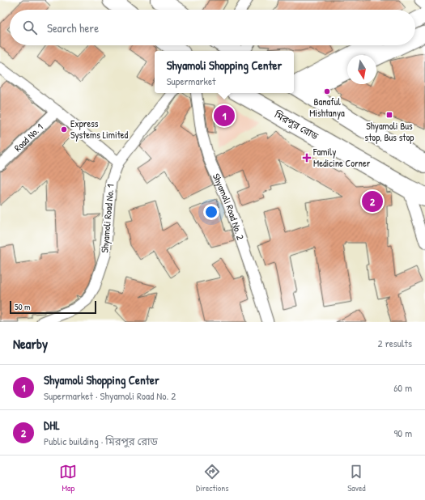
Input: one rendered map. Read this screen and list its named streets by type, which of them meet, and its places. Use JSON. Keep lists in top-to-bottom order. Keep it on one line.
{"streets":{"highway":["মিরপুর রোড"],"street":["Road No. 1","Shyamoli Road No. 2","Shyamoli Road No. 1"]},"places":{"other":["Banaful Mishtanya","Express Systems Limited"],"transit":["Shyamoli Bus stop, Bus stop"],"health":["Family Medicine Corner"]},"scale_bar":"50 m","north":"bottom","page":{"search":"Search here","popup":["Shyamoli Shopping Center","Supermarket"],"pins":["1","2"],"scale":"50 m","heading":["Nearby","2 results"],"list":[{"mark":"1","name":"Shyamoli Shopping Center","note":"Supermarket · Shyamoli Road No. 2","value":"60 m"},{"mark":"2","name":"DHL","note":"Public building · মিরপুর রোড","value":"90 m"}],"nav":["Map","Directions","Saved"]}}
